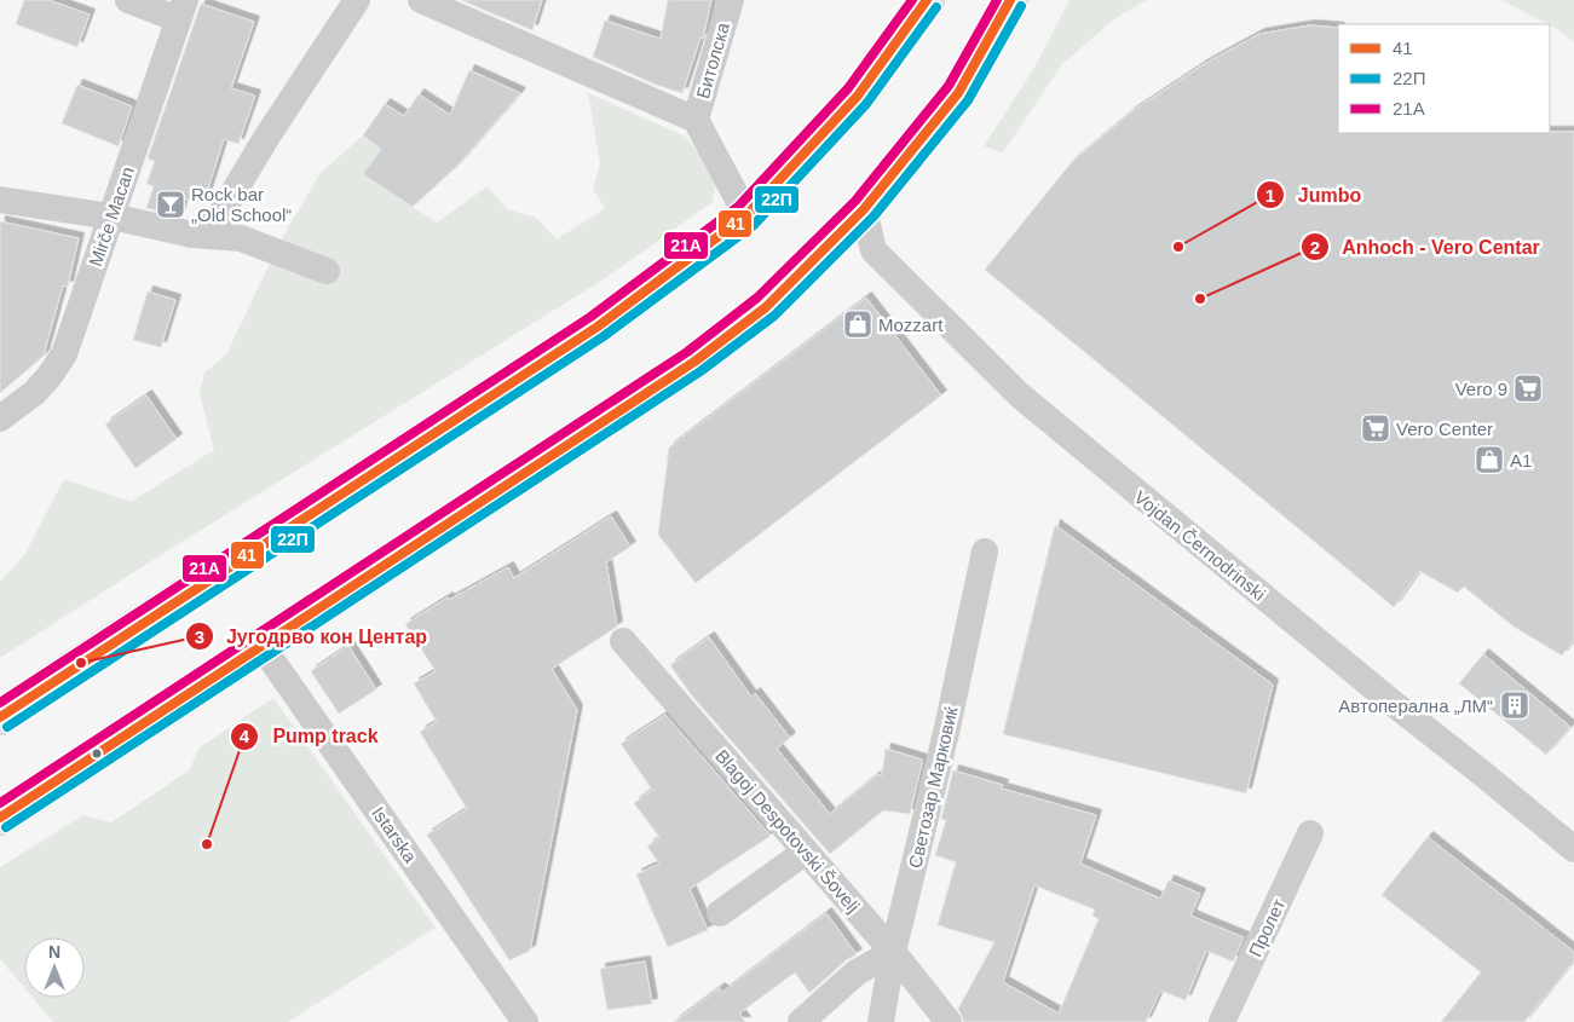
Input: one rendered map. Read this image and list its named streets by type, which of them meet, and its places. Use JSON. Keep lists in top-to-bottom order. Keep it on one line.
{"streets":{"street":["Битолска","Mirče Macan","Vojdan Černodrinski","Светозар Марковиќ","Blagoj Despotovski Šovelj","Istarska","Пролет"]},"crossings":[["Светозар Марковиќ","Blagoj Despotovski Šovelj"]],"places":{"bar":["Rock bar „Old School“"],"other":["Jumbo","Anhoch - Vero Centar","Југодрво кон Центар","Pump track"],"shop":["Mozzart","A1"],"supermarket":["Vero 9","Vero Center"],"building":["Автоперална „ЛМ“"]},"lines":["transit line 41","transit line 21A","transit line 22П"],"legend":["41","22П","21A"],"north":"top"}
